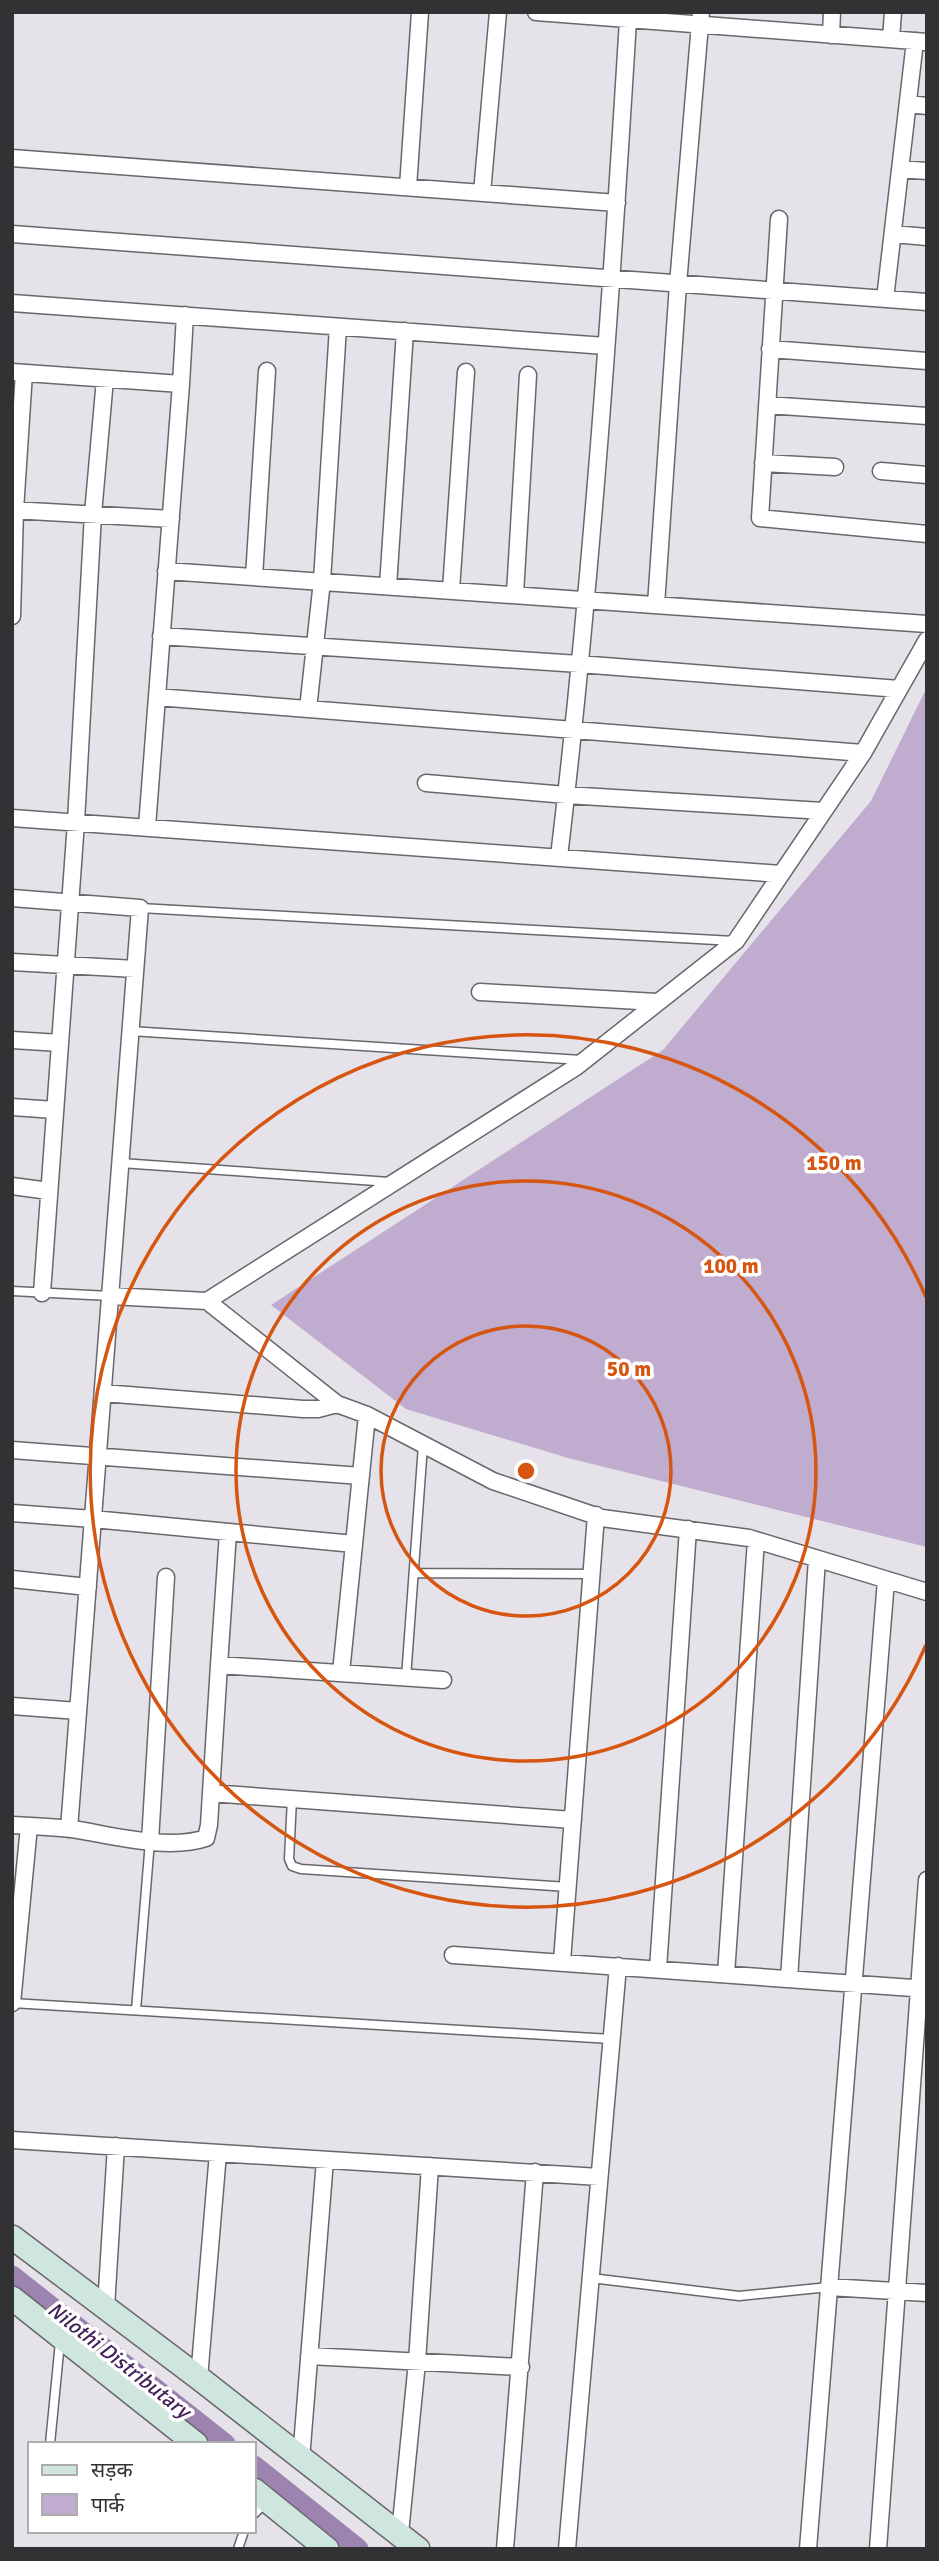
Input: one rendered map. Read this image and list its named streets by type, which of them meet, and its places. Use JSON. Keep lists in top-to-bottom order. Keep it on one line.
{"water":["Nilothi Distributary"],"legend":["सड़क","पार्क"],"rings":["150 m","100 m","50 m"]}
